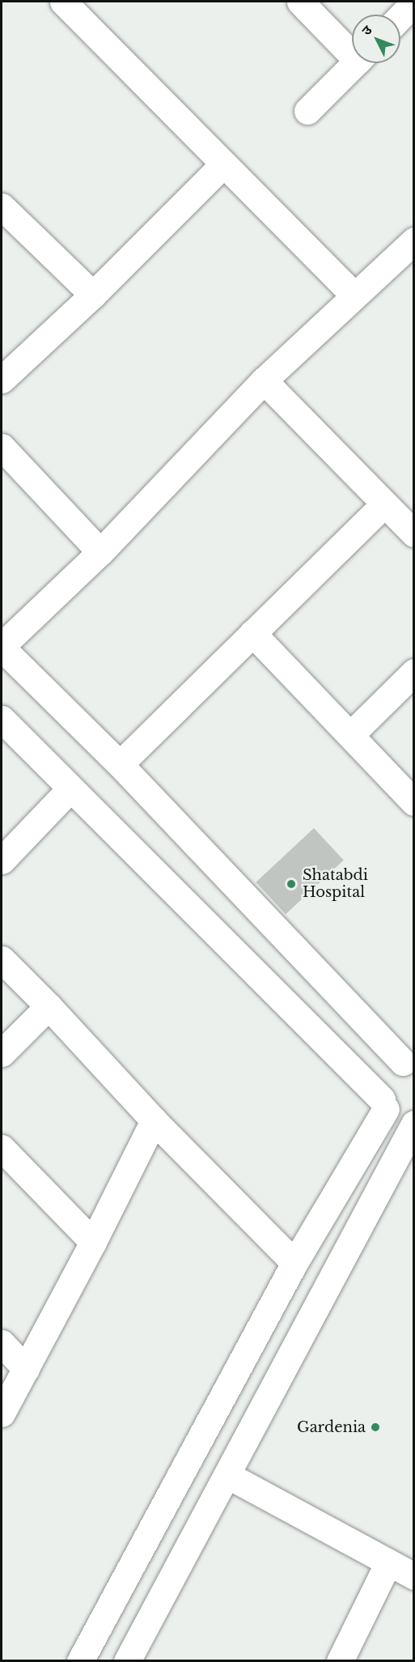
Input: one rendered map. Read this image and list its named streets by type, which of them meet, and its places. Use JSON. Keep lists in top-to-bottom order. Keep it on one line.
{"places":["Shatabdi Hospital","Gardenia"],"north":"top left"}
